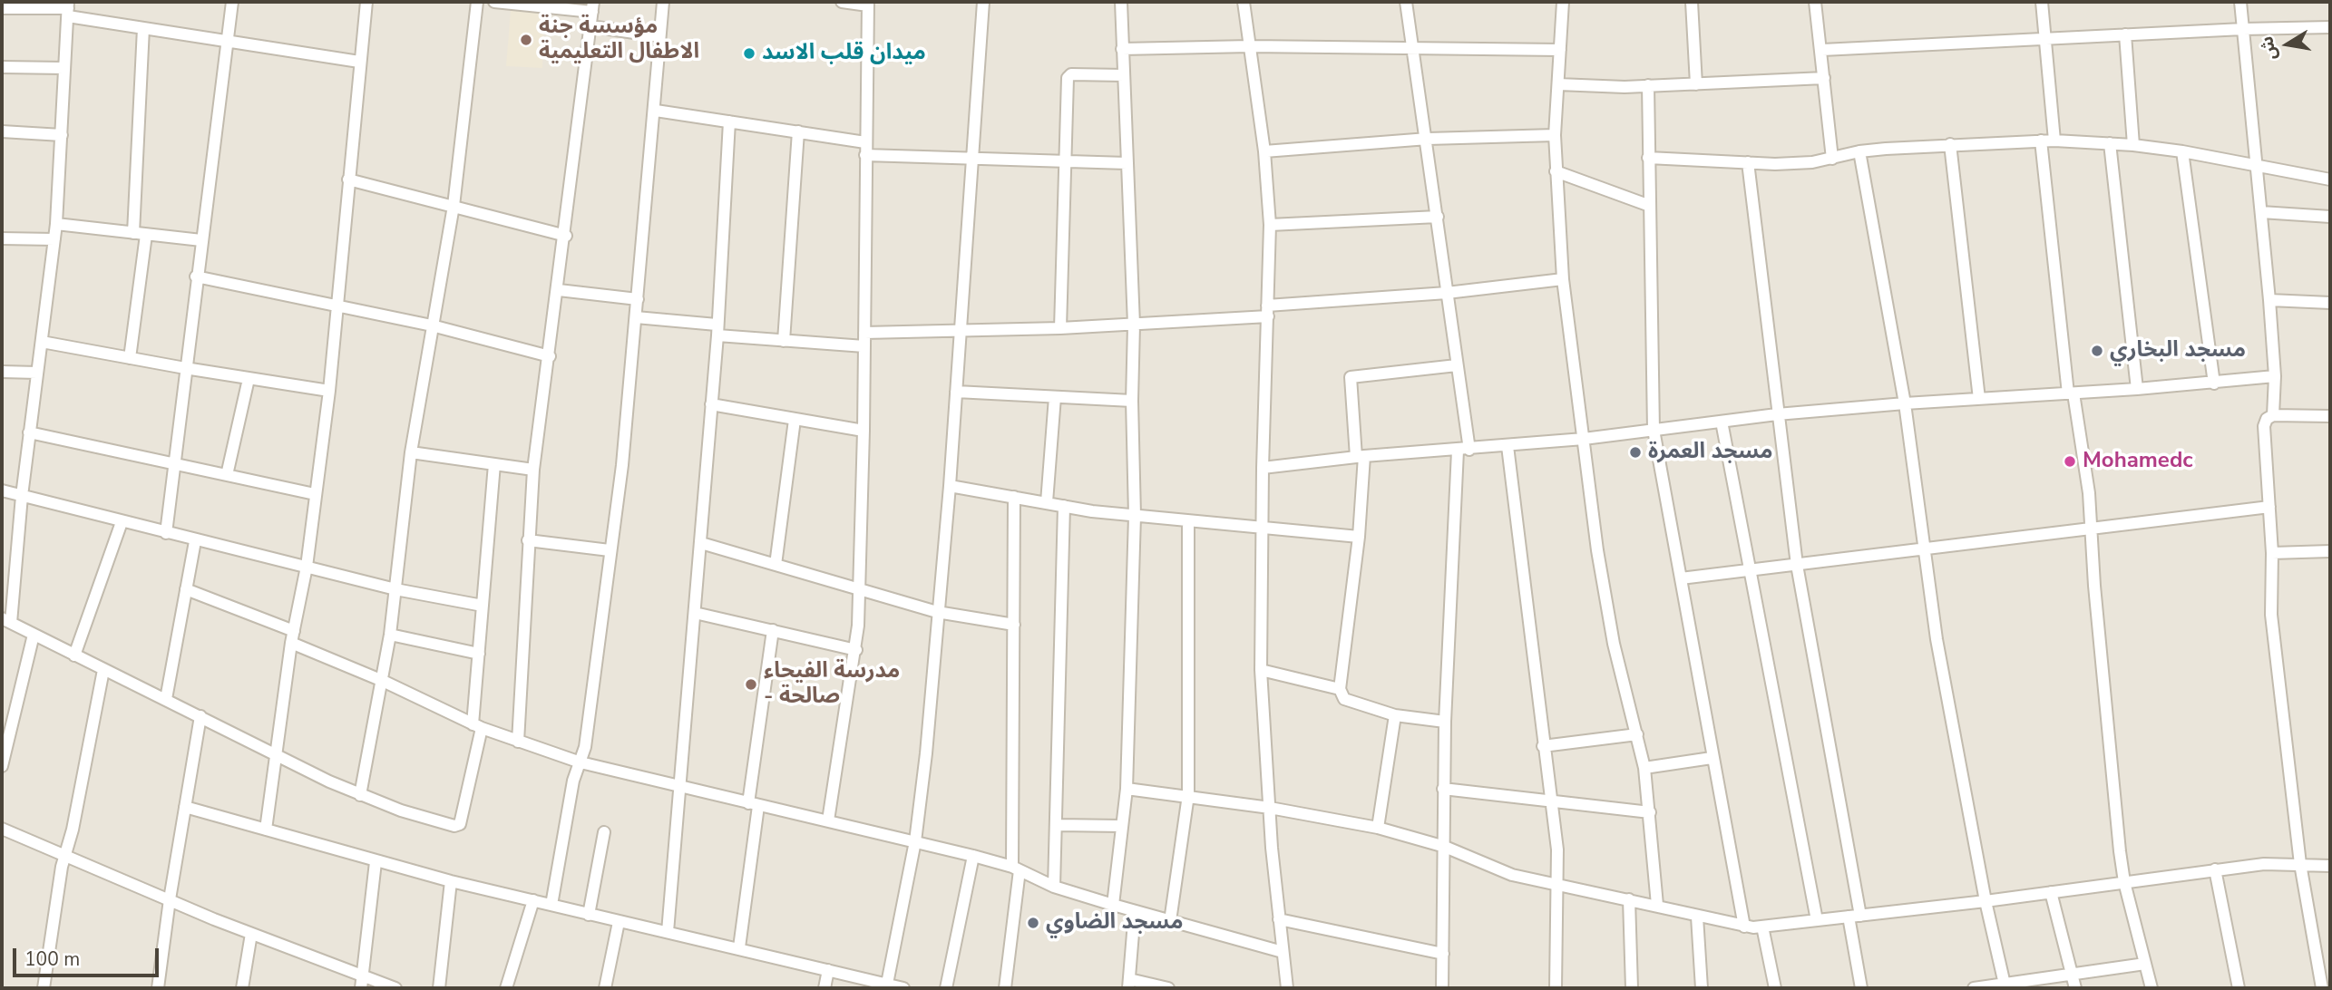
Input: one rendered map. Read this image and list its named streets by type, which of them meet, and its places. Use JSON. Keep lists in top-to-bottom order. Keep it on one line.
{"places":["مؤسسة جنة الاطفال التعليمية","ميدان قلب الاسد","مسجد البخاري","مسجد العمرة","Mohamedc","مدرسة الفيحاء - صالحة","مسجد الضاوي"],"scale_bar":"100 m","north":"left"}
